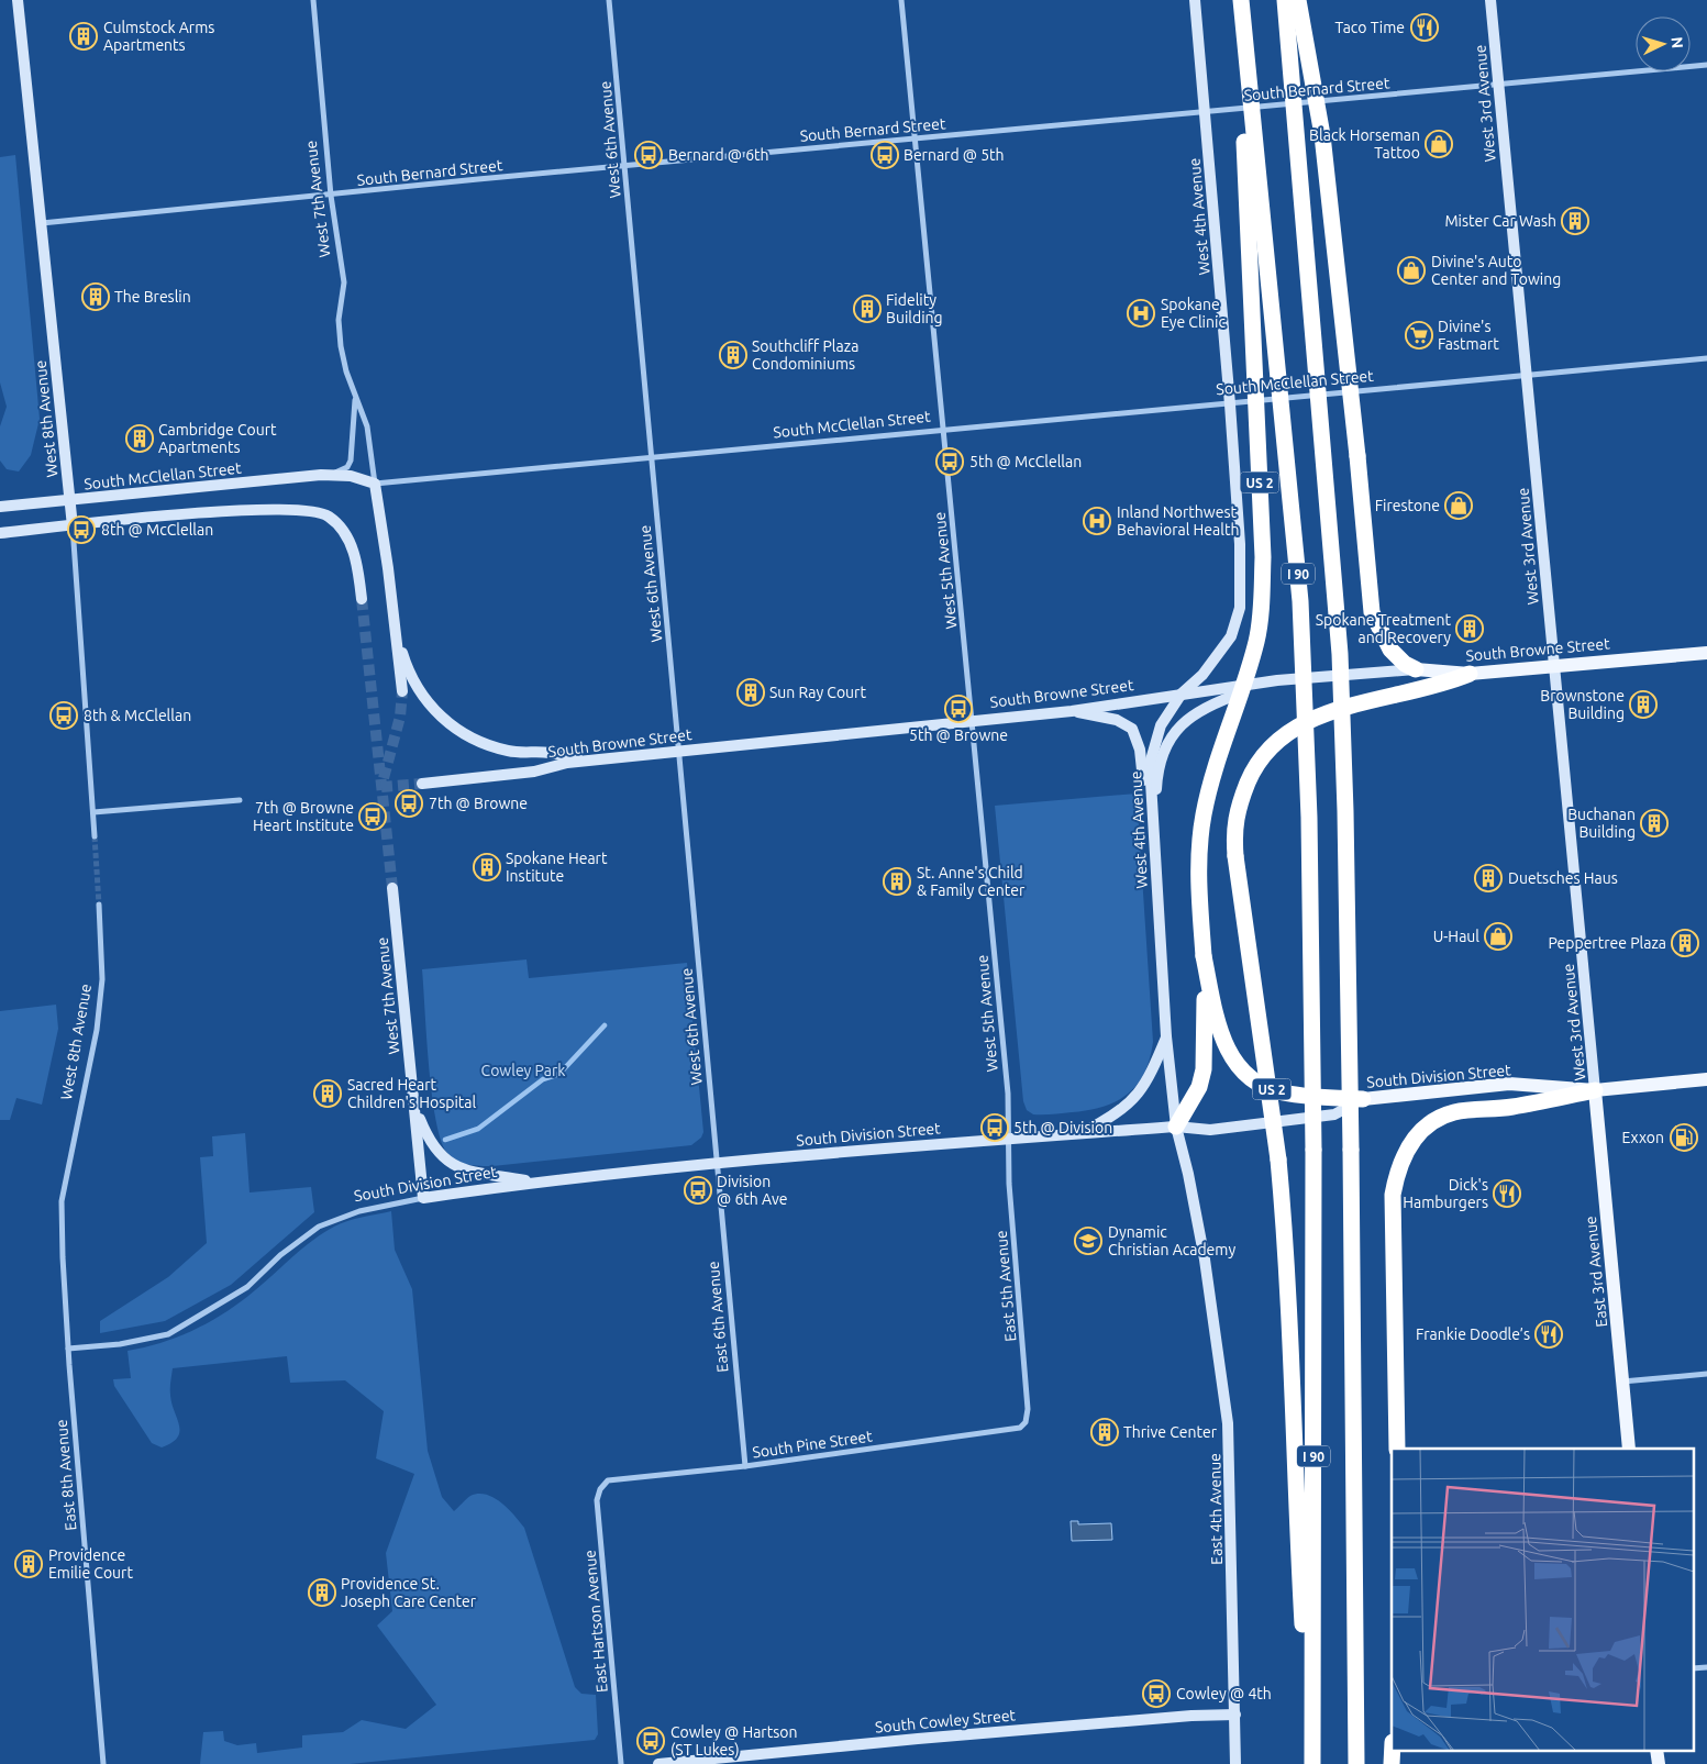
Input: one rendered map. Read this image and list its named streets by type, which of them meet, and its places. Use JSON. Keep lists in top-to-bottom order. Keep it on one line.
{"streets":{"highway":["US 2","I 90"],"main road":["South Browne Street","South Division Street","East 3rd Avenue"],"street":["South Bernard Street","West 3rd Avenue","West 6th Avenue","West 7th Avenue","West 4th Avenue","South McClellan Street","West 8th Avenue","West 5th Avenue","East 5th Avenue","East 6th Avenue","South Pine Street","East 8th Avenue","East 4th Avenue","East Hartson Avenue","South Cowley Street"]},"crossings":[["South Bernard Street","West 3rd Avenue"],["South Bernard Street","West 6th Avenue"],["South Bernard Street","West 7th Avenue"],["South Bernard Street","West 4th Avenue"],["South Bernard Street","West 8th Avenue"],["South Bernard Street","West 5th Avenue"],["West 3rd Avenue","South McClellan Street"],["West 3rd Avenue","South Browne Street"],["West 3rd Avenue","South Division Street"],["West 3rd Avenue","East 3rd Avenue"],["West 6th Avenue","South McClellan Street"],["West 6th Avenue","South Browne Street"],["West 6th Avenue","South Division Street"],["West 6th Avenue","East 6th Avenue"],["West 7th Avenue","South McClellan Street"],["West 7th Avenue","South Browne Street"],["West 7th Avenue","South Division Street"],["West 4th Avenue","South McClellan Street"],["West 4th Avenue","South Browne Street"],["West 4th Avenue","South Division Street"],["West 4th Avenue","East 4th Avenue"],["South McClellan Street","West 8th Avenue"],["South McClellan Street","West 5th Avenue"],["West 8th Avenue","East 8th Avenue"],["US 2","I 90"],["US 2","South Division Street"],["West 5th Avenue","South Browne Street"],["West 5th Avenue","South Division Street"],["West 5th Avenue","East 5th Avenue"],["South Division Street","East 3rd Avenue"],["South Division Street","East 5th Avenue"],["South Division Street","East 6th Avenue"],["South Division Street","East 8th Avenue"],["South Division Street","East 4th Avenue"],["East 5th Avenue","South Pine Street"],["East 6th Avenue","South Pine Street"],["South Pine Street","East Hartson Avenue"],["East 4th Avenue","South Cowley Street"]],"parks":["Cowley Park"],"places":{"restaurant":["Taco Time","Dick's Hamburgers","Frankie Doodle’s"],"building":["Culmstock Arms Apartments","Mister Car Wash","The Breslin","Fidelity Building","Southcliff Plaza Condominiums","Cambridge Court Apartments","Spokane Treatment and Recovery","Sun Ray Court","Brownstone Building","Buchanan Building","Spokane Heart Institute","Duetsches Haus","St. Anne's Child & Family Center","Peppertree Plaza","Sacred Heart Children's Hospital","Thrive Center","Providence Emilie Court","Providence St. Joseph Care Center"],"shop":["Black Horseman Tattoo","Divine's Auto Center and Towing","Firestone","U-Haul"],"bus stop":["Bernard @ 6th","Bernard @ 5th","5th @ McClellan","8th @ McClellan","5th @ Browne","8th & McClellan","7th @ Browne","7th @ Browne Heart Institute","5th @ Division","Division @ 6th Ave","Cowley @ 4th","Cowley @ Hartson (ST Lukes)"],"hospital":["Spokane Eye Clinic","Inland Northwest Behavioral Health"],"supermarket":["Divine's Fastmart"],"fuel station":["Exxon"],"school or university":["Dynamic Christian Academy"]},"north":"right"}
